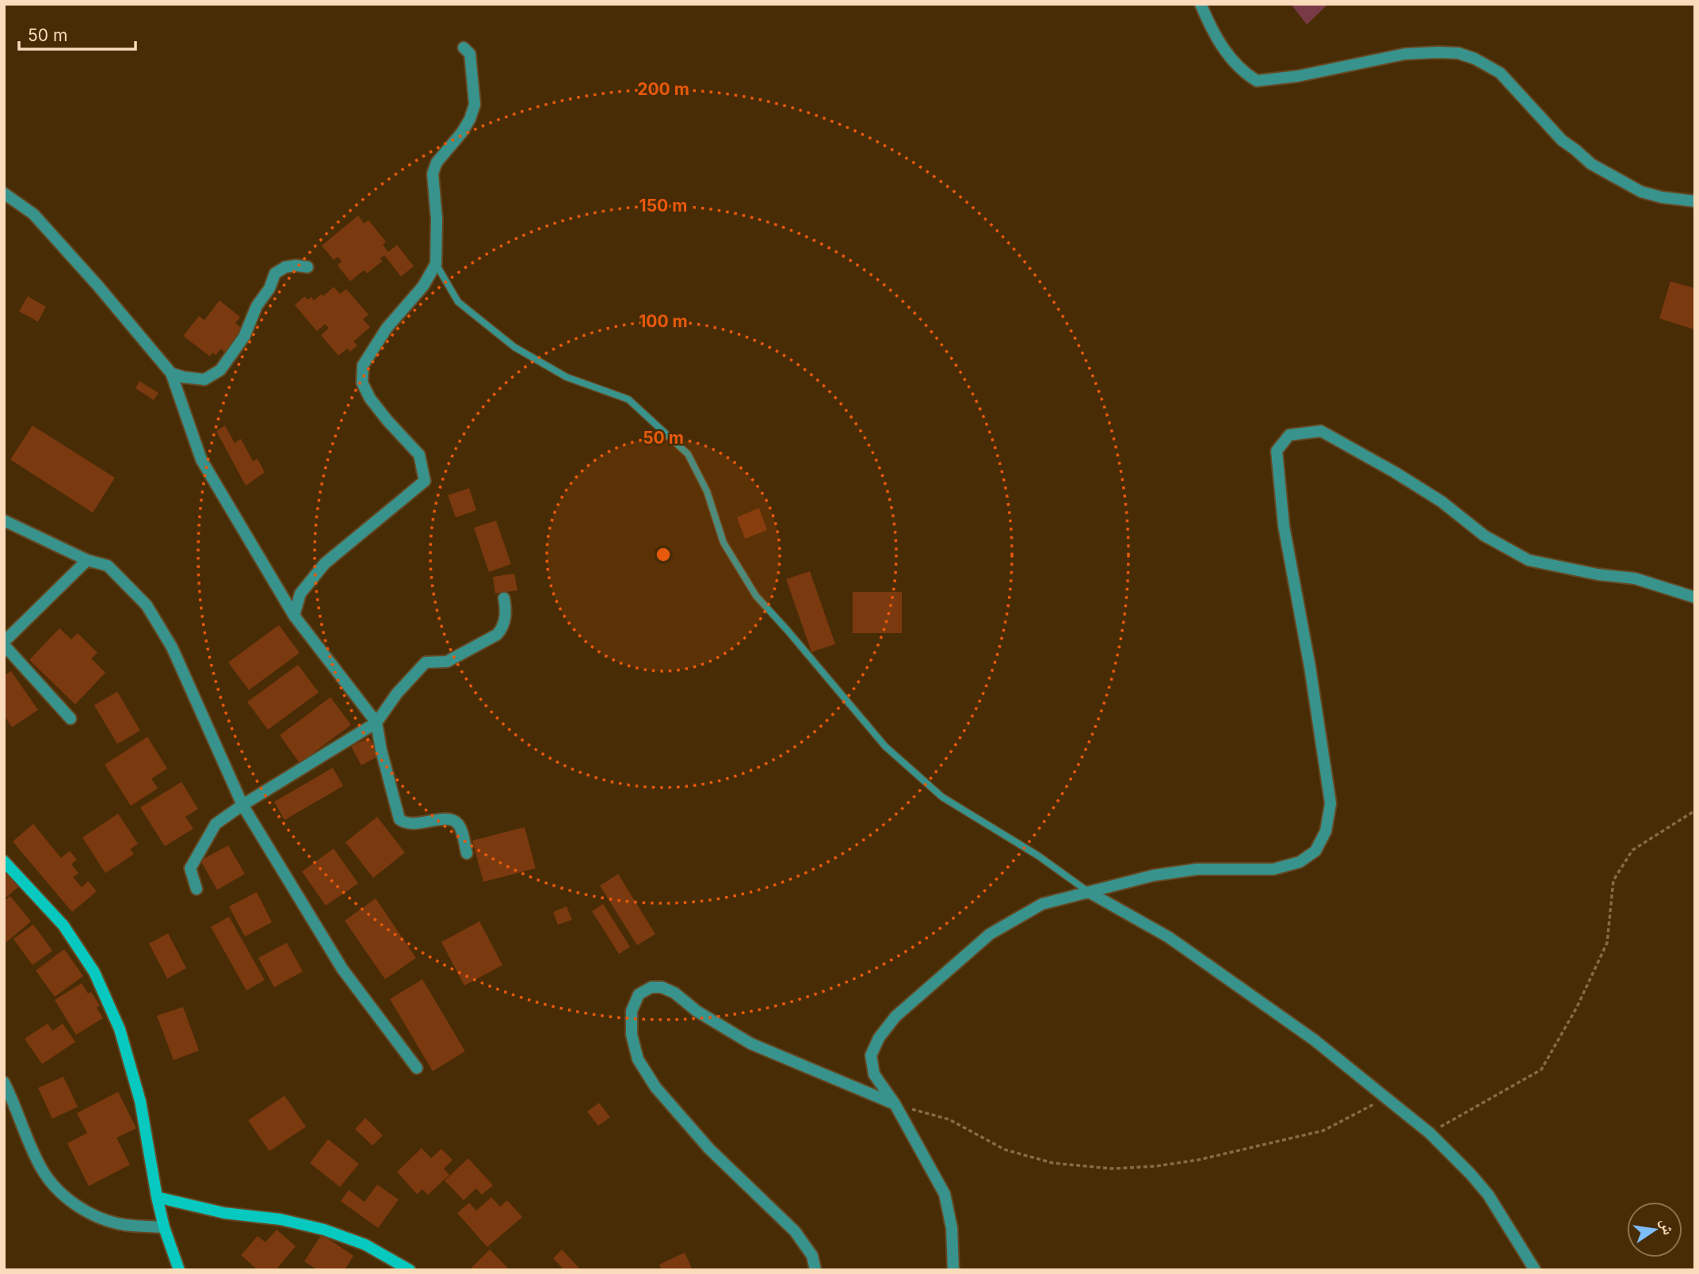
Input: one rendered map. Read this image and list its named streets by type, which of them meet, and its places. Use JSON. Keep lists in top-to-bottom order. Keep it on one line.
{"scale_bar":"50 m","north":"right","rings":["200 m","150 m","100 m","50 m"]}
